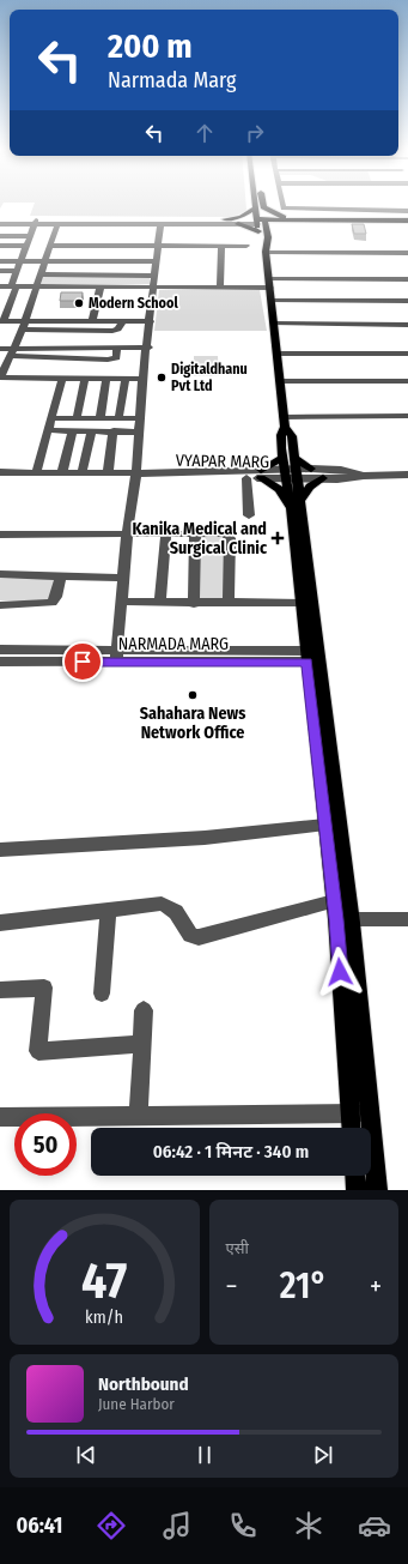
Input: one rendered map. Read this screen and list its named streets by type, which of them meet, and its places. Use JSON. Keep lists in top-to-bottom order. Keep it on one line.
{"streets":{"street":["VYAPAR MARG","NARMADA MARG"]},"places":{"other":["Modern School","Digitaldhanu Pvt Ltd","Sahahara News Network Office"],"health":["Kanika Medical and Surgical Clinic"]},"page":{"turn":["200 m","Narmada Marg"],"limit":"50","trip":"06:42 · 1 मिनट · 340 m","tile":"एसी","heat":["−","21°","+"],"song":["Northbound","June Harbor"],"tabs":"06:41","gauge":["47","km/h"]}}
